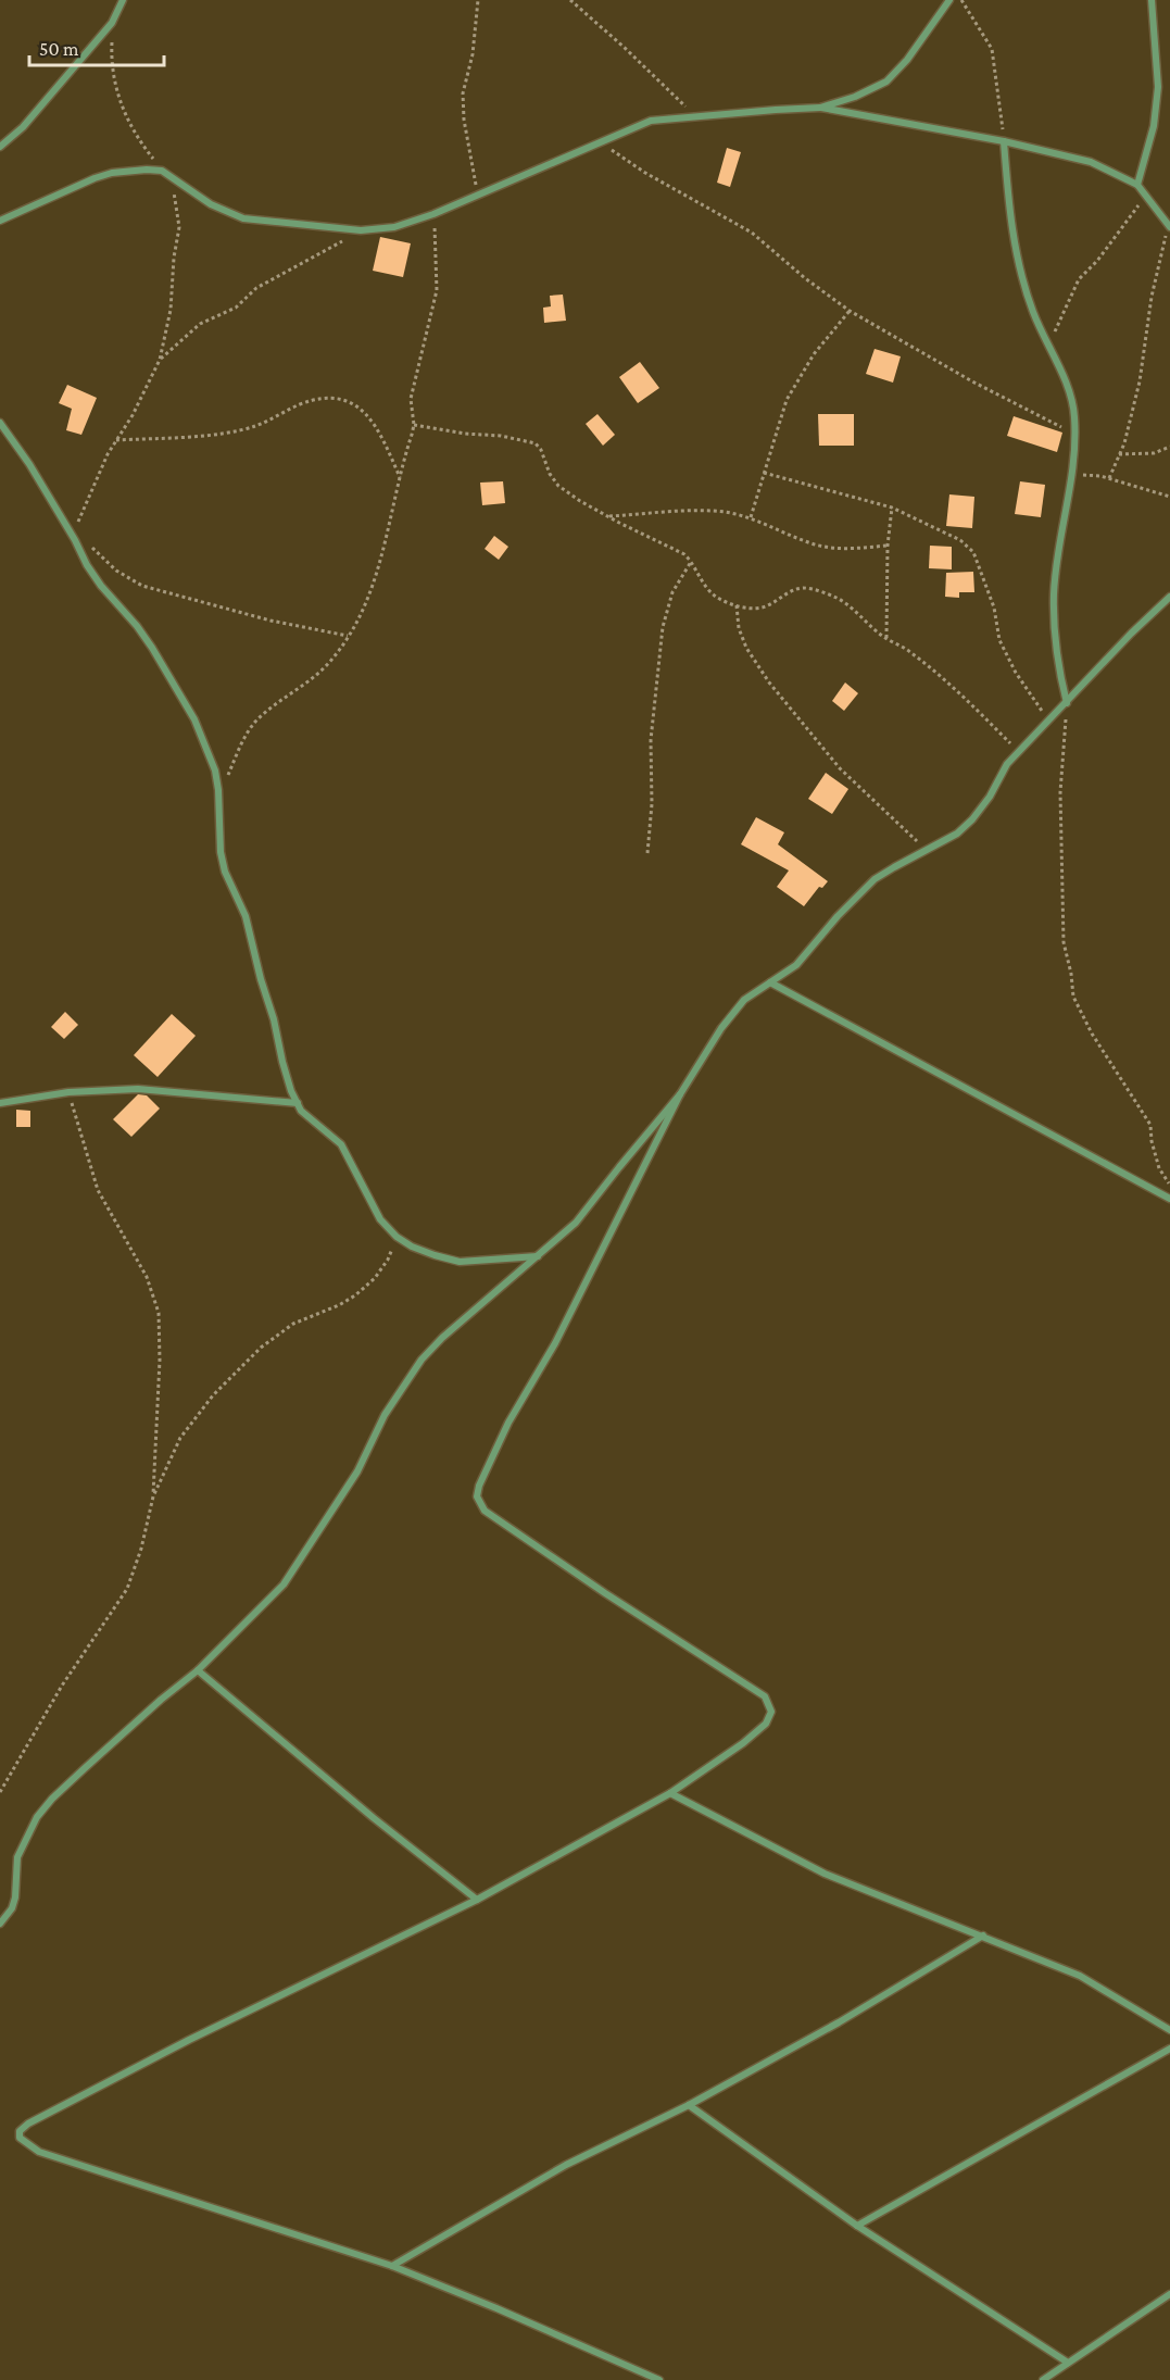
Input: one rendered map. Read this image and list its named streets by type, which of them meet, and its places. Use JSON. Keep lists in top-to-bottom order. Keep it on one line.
{"scale_bar":"50 m"}
